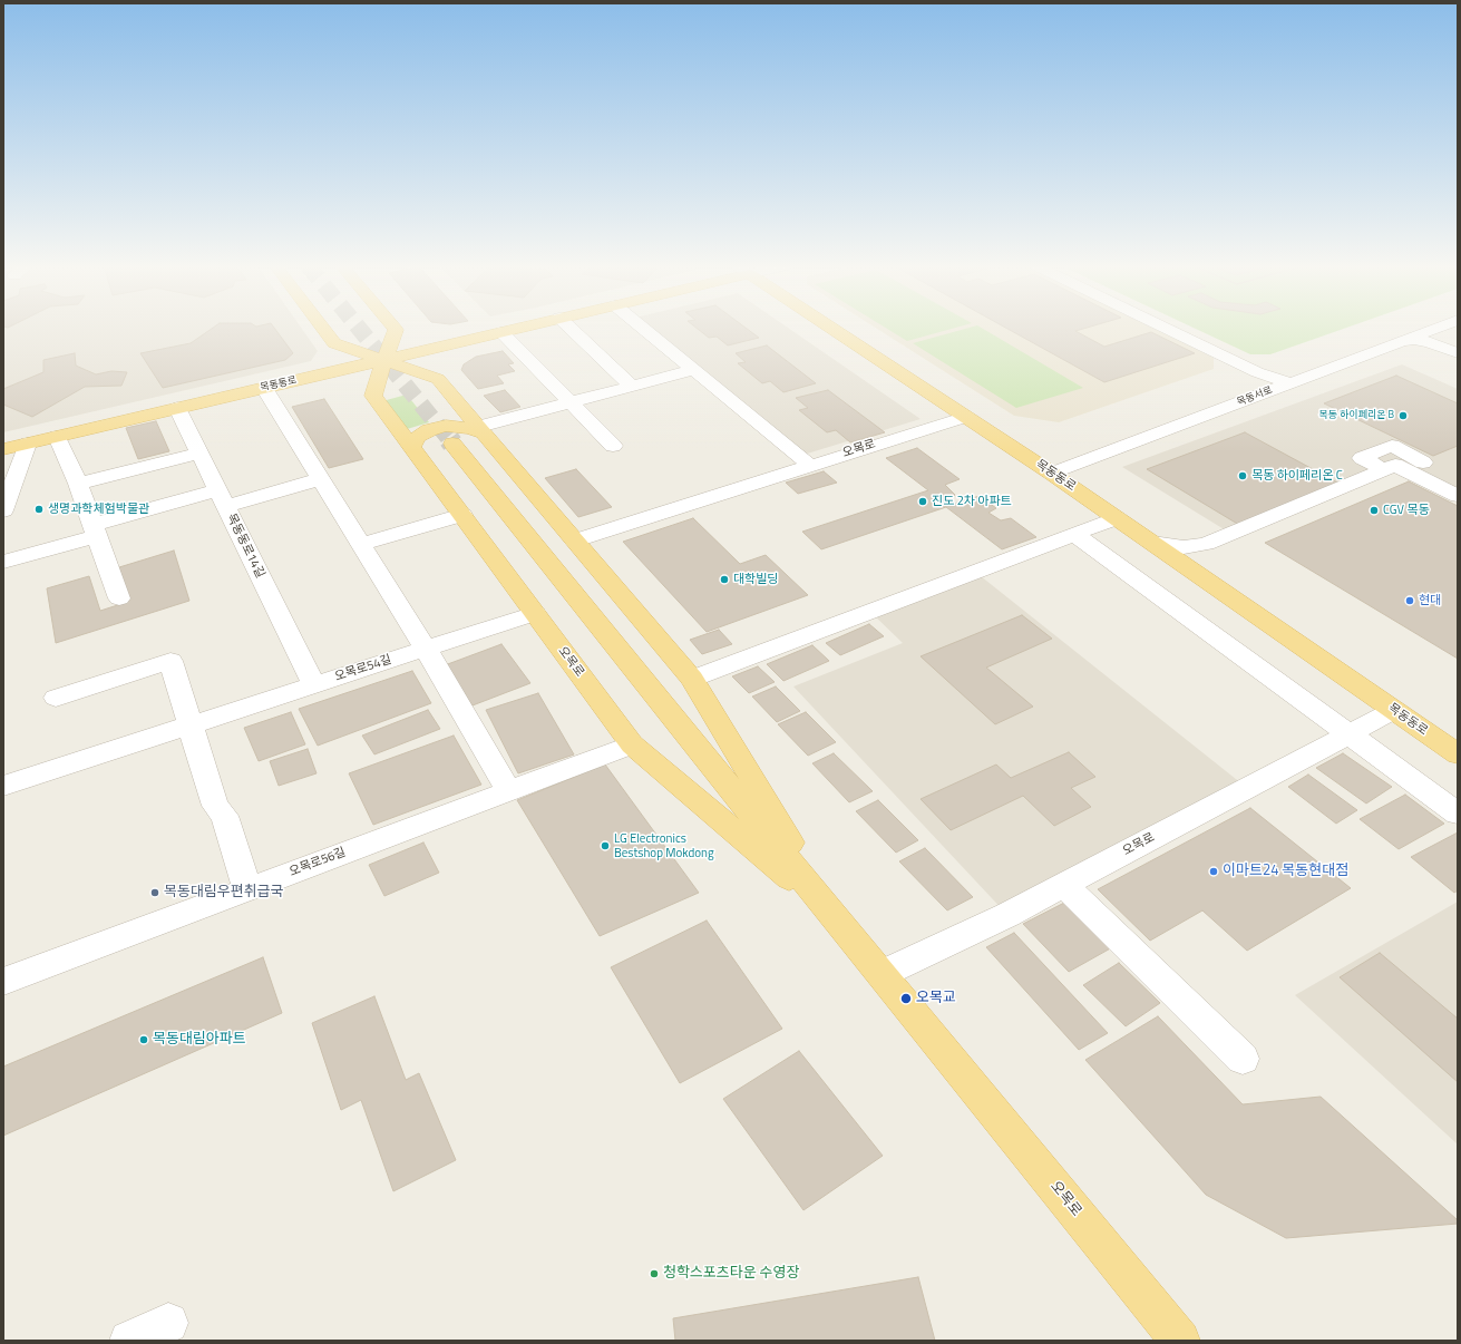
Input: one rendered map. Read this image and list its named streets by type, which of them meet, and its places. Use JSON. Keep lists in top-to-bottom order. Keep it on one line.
{"streets":{"main road":["목동동로","오목로"],"street":["목동서로","목동동로14길","오목로54길","오목로56길"]},"crossings":[["목동동로","목동서로"],["목동동로","오목로"],["목동동로","목동동로14길"],["오목로","오목로54길"],["오목로","오목로56길"],["목동동로14길","오목로54길"]],"places":["목동 하이페리온 B","목동 하이페리온 C","진도 2차 아파트","생명과학체험박물관","CGV 목동","대학빌딩","현대","LG Electronics Bestshop Mokdong","이마트24 목동현대점","목동대림우편취급국","오목교","목동대림아파트","청학스포츠타운 수영장"]}
